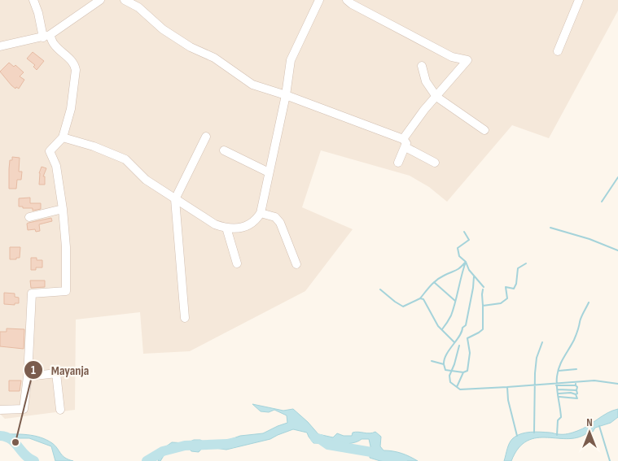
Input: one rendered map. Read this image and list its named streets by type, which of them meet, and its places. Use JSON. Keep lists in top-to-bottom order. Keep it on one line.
{"places":["Mayanja"],"north":"top"}
